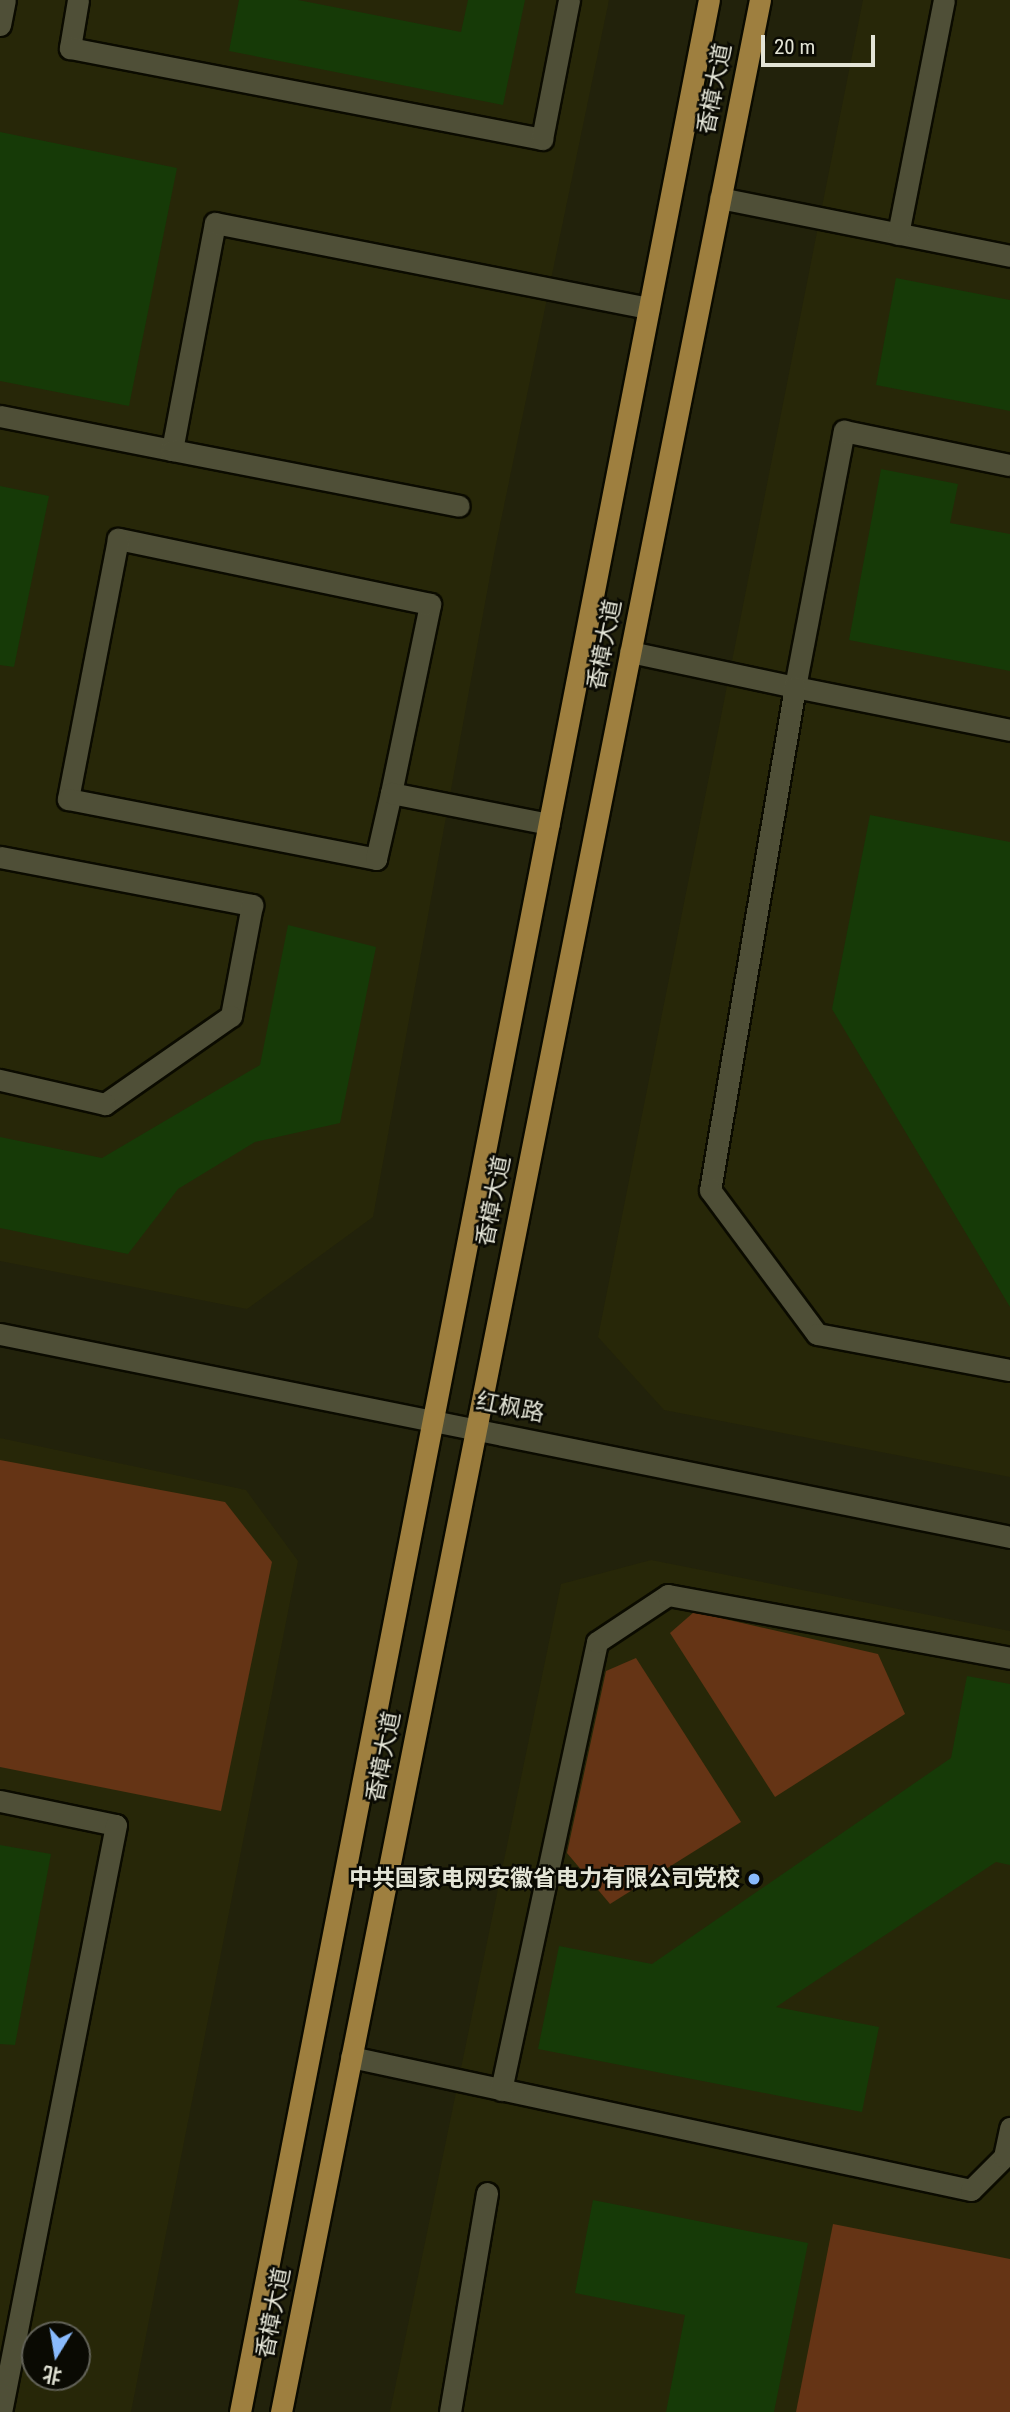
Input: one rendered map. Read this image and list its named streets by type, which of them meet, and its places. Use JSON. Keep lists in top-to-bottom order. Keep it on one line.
{"streets":{"main road":["香樟大道"],"street":["红枫路"]},"crossings":[["香樟大道","红枫路"]],"places":["中共国家电网安徽省电力有限公司党校"],"scale_bar":"20 m","north":"bottom"}
